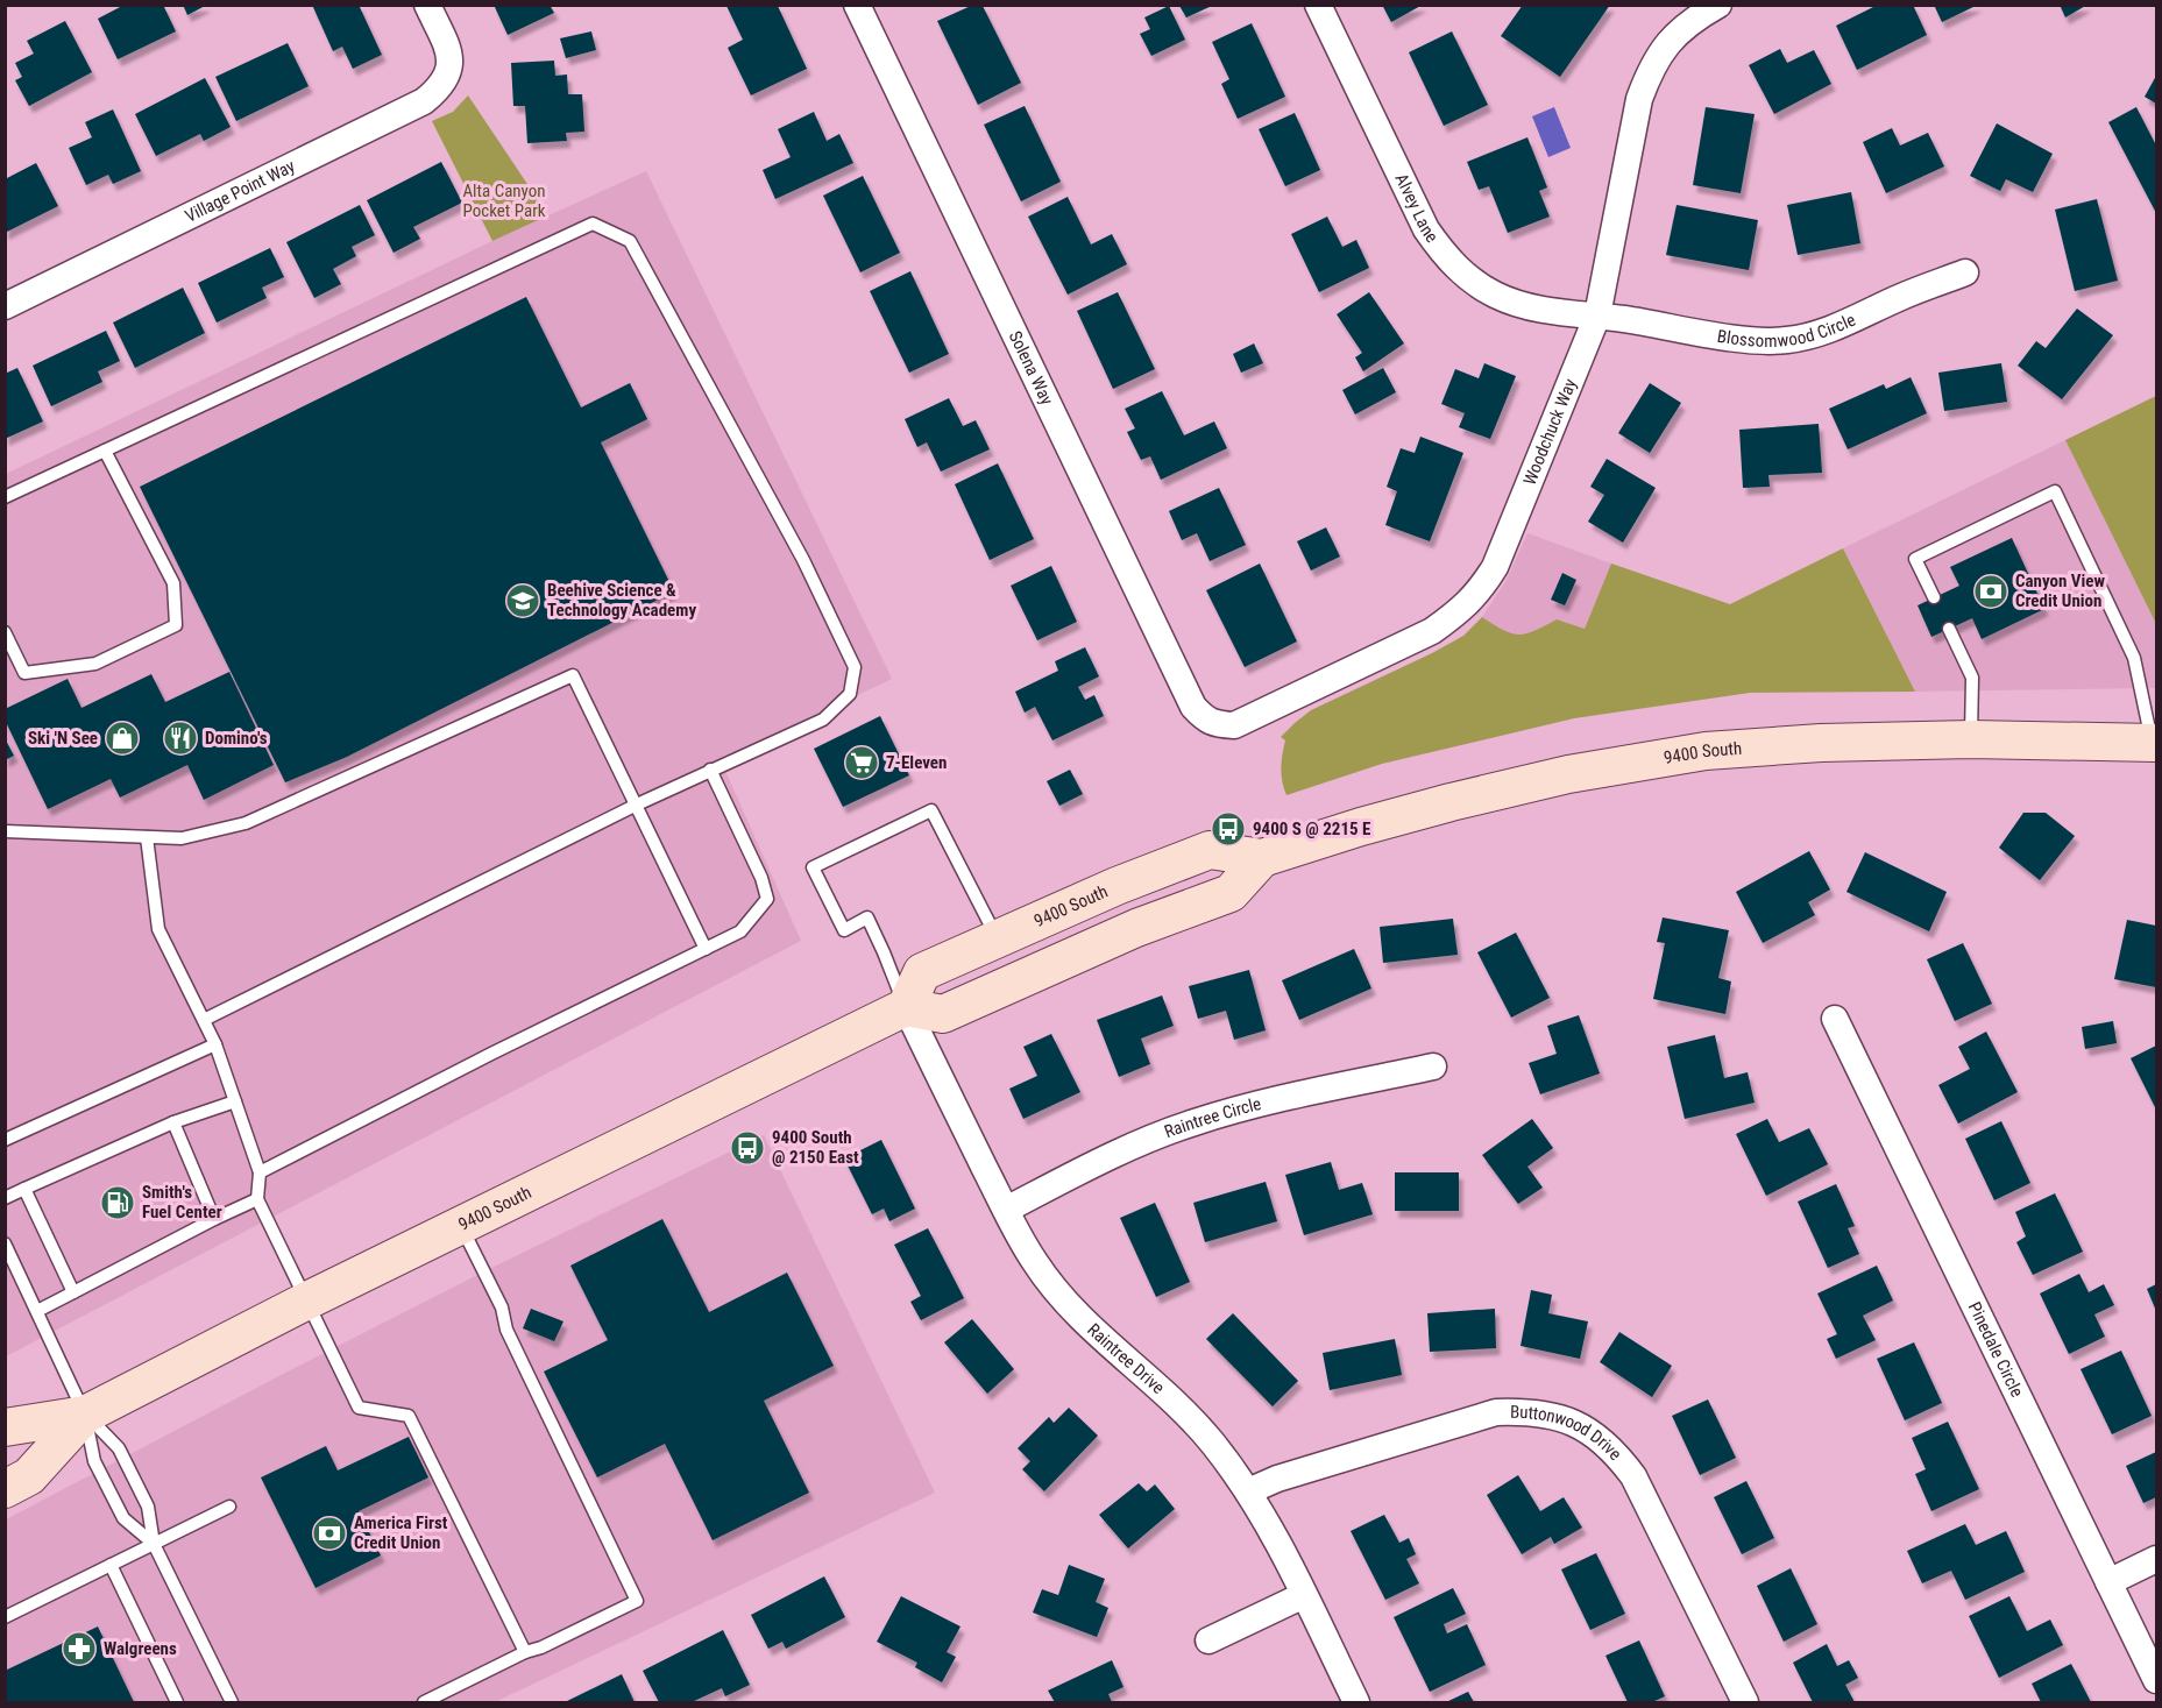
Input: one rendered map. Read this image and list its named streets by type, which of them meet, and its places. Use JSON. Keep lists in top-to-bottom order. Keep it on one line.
{"streets":{"main road":["9400 South"],"street":["Village Point Way","Alvey Lane","Blossomwood Circle","Solena Way","Woodchuck Way","Raintree Circle","Pinedale Circle","Raintree Drive","Buttonwood Drive"]},"crossings":[["Alvey Lane","Blossomwood Circle"],["Alvey Lane","Woodchuck Way"],["Blossomwood Circle","Woodchuck Way"],["Solena Way","Woodchuck Way"],["9400 South","Raintree Drive"],["Raintree Circle","Raintree Drive"],["Raintree Drive","Buttonwood Drive"]],"parks":["Alta Canyon Pocket Park"],"places":{"bank":["Canyon View Credit Union","America First Credit Union"],"school or university":["Beehive Science & Technology Academy"],"shop":["Ski 'N See"],"restaurant":["Domino's"],"supermarket":["7-Eleven"],"bus stop":["9400 S @ 2215 E","9400 South @ 2150 East"],"fuel station":["Smith's Fuel Center"],"pharmacy":["Walgreens"]}}
